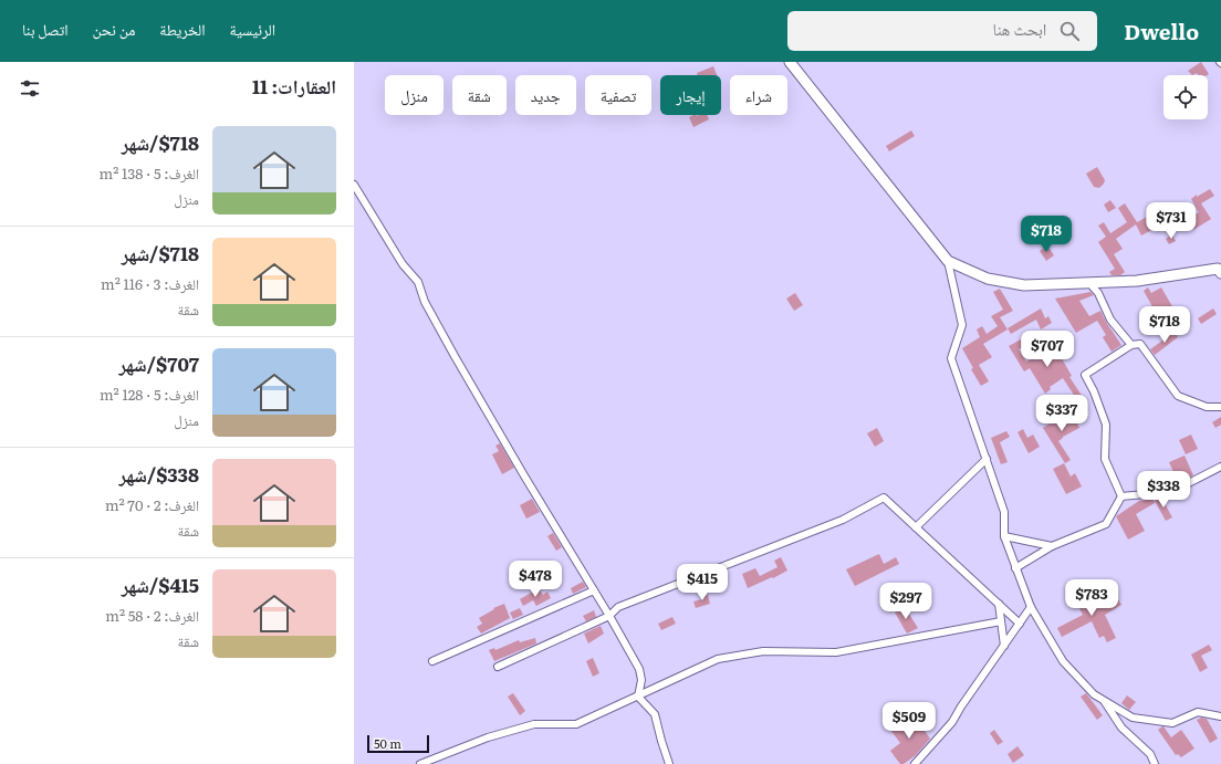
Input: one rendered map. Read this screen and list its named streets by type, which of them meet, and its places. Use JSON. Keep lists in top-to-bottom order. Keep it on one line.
{"scale_bar":"50 m","page":{"header":"Dwello","search":"ابحث هنا","nav":["الرئيسية","الخريطة","من نحن","اتصل بنا"],"heading":"العقارات: 11","chip":["شراء","إيجار","تصفية","جديد","شقة","منزل"],"list":[{"name":"$718/شهر","note":"الغرف: 5 · 138 m² · منزل"},{"name":"$718/شهر","note":"الغرف: 3 · 116 m² · شقة"},{"name":"$707/شهر","note":"الغرف: 5 · 128 m² · منزل"},{"name":"$338/شهر","note":"الغرف: 2 · 70 m² · شقة"},{"name":"$415/شهر","note":"الغرف: 2 · 58 m² · شقة"}],"price":["$731","$718","$718","$707","$337","$338","$478","$415","$783","$297","$509"],"scale":"50 m"}}
